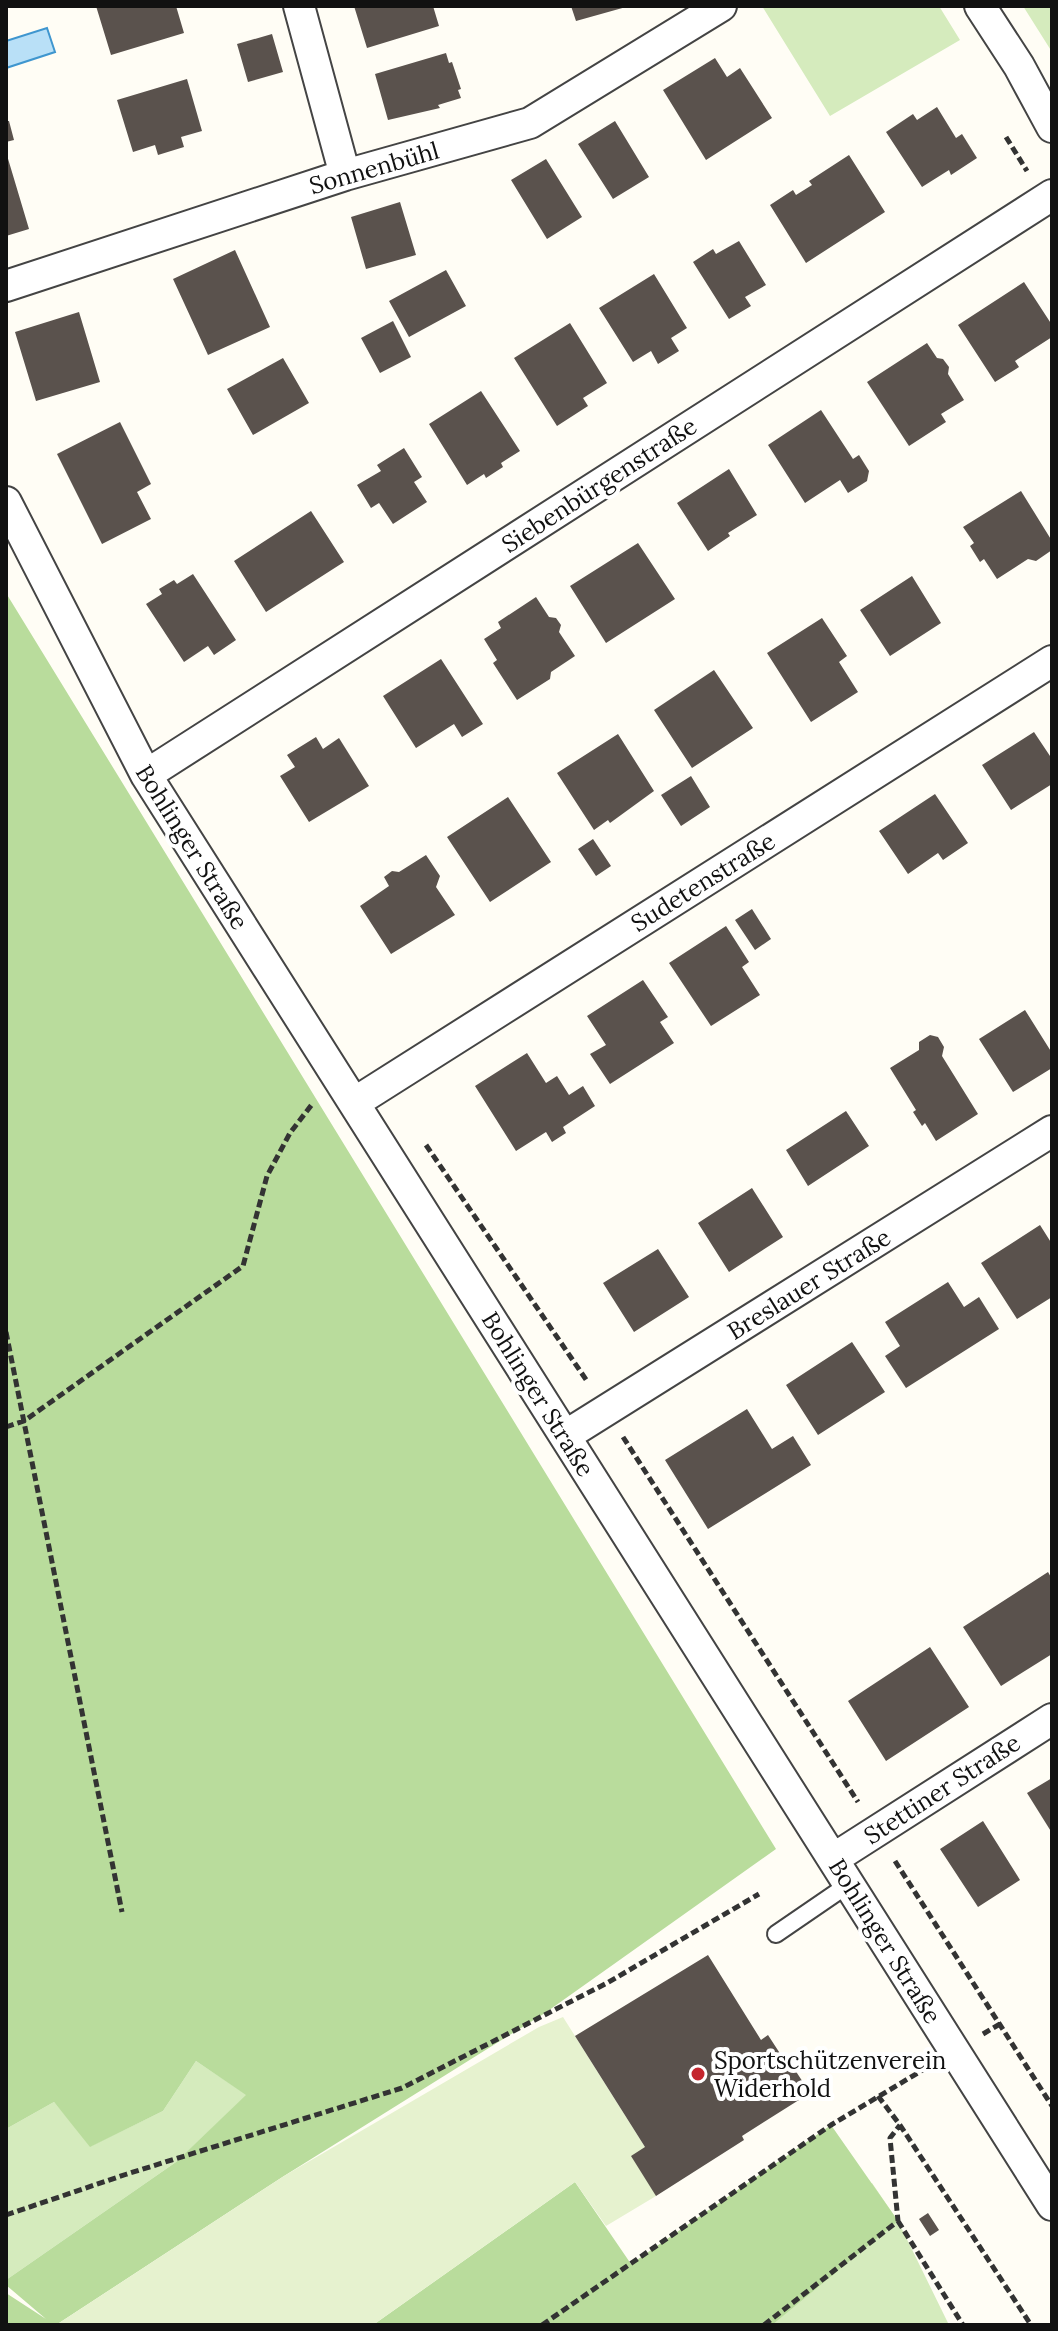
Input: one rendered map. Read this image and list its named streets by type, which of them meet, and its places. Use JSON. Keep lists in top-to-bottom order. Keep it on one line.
{"streets":{"street":["Sonnenbühl","Siebenbürgenstraße","Bohlinger Straße","Sudetenstraße","Breslauer Straße","Stettiner Straße"]},"crossings":[["Siebenbürgenstraße","Bohlinger Straße"],["Bohlinger Straße","Sudetenstraße"],["Bohlinger Straße","Breslauer Straße"],["Bohlinger Straße","Stettiner Straße"]],"places":["Sportschützenverein Widerhold"]}
